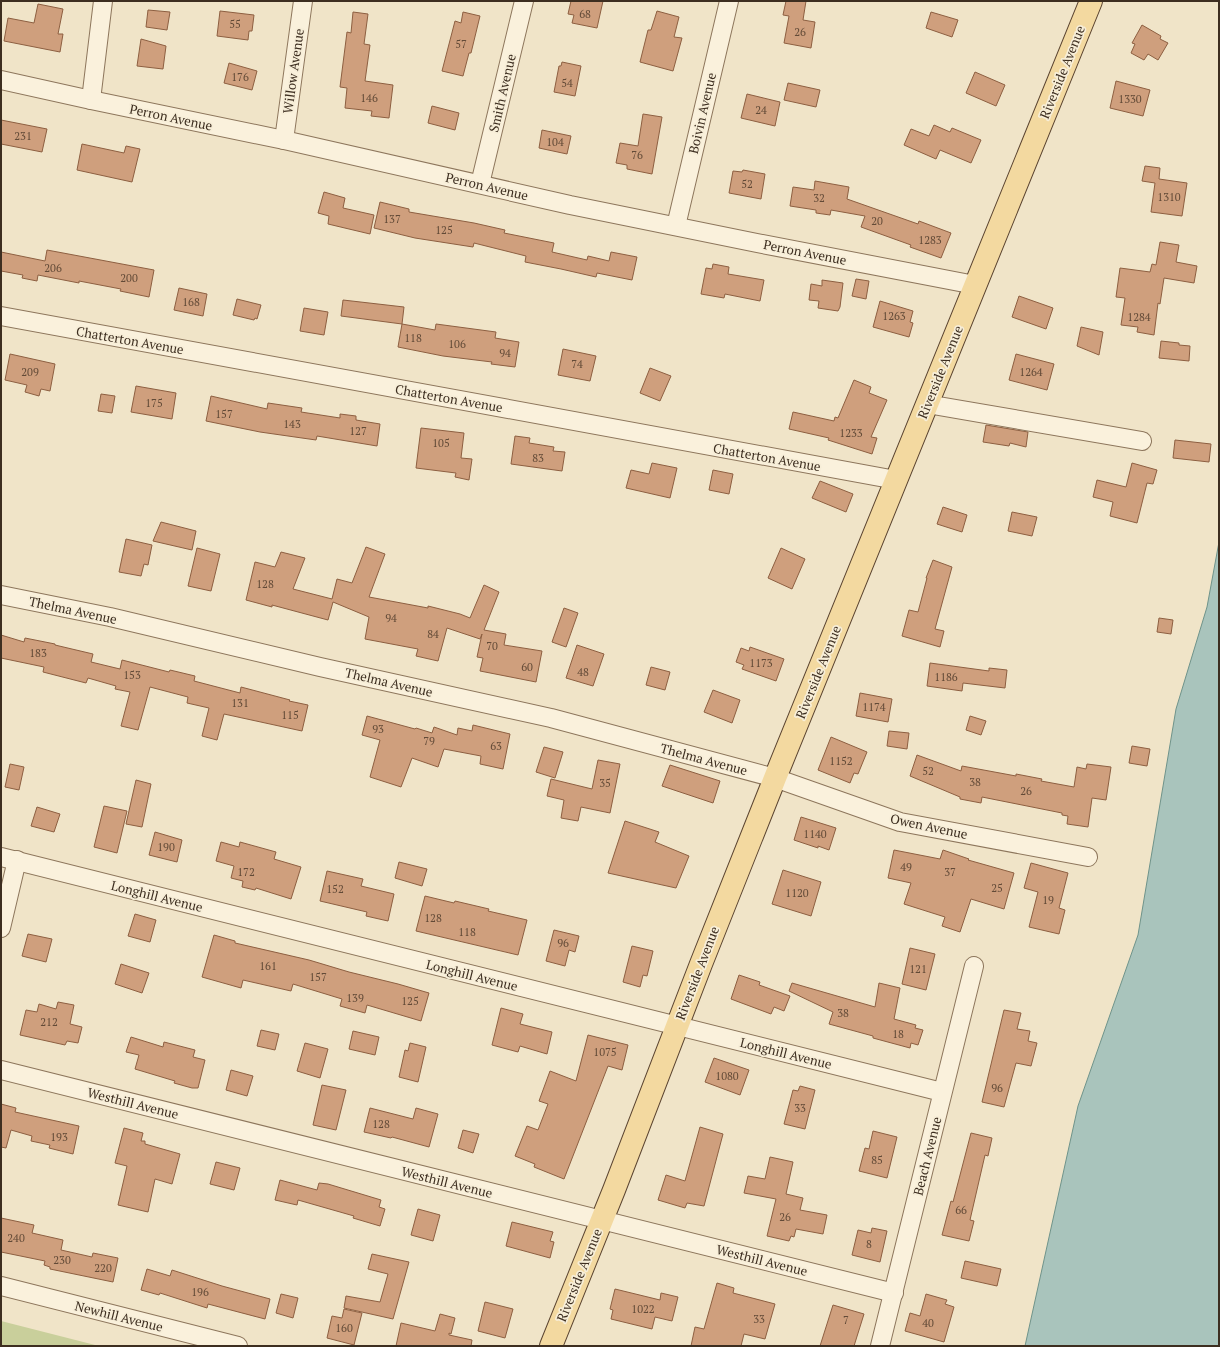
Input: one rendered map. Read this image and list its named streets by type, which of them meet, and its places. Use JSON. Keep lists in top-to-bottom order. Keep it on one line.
{"streets":{"main road":["Riverside Avenue"],"street":["Willow Avenue","Smith Avenue","Boivin Avenue","Perron Avenue","Chatterton Avenue","Thelma Avenue","Owen Avenue","Longhill Avenue","Westhill Avenue","Beach Avenue","Newhill Avenue"]},"crossings":[["Willow Avenue","Perron Avenue"],["Riverside Avenue","Perron Avenue"],["Riverside Avenue","Chatterton Avenue"],["Riverside Avenue","Thelma Avenue"],["Riverside Avenue","Owen Avenue"],["Riverside Avenue","Longhill Avenue"],["Riverside Avenue","Westhill Avenue"],["Smith Avenue","Perron Avenue"],["Boivin Avenue","Perron Avenue"],["Thelma Avenue","Owen Avenue"],["Longhill Avenue","Beach Avenue"],["Westhill Avenue","Beach Avenue"]],"house_numbers":["68","55","26","57","176","54","146","1330","24","231","104","76","52","1310","32","137","20","125","1283","206","200","168","1263","1284","118","106","94","74","209","1264","175","157","143","127","1233","105","83","128","94","84","70","183","1173","60","48","153","1186","131","1174","115","93","79","63","1152","52","38","35","26","1140","190","49","172","37","25","152","1120","19","128","118","96","161","121","157","139","125","38","212","18","1075","1080","96","33","128","193","85","66","26","240","8","230","220","196","1022","33","7","40","160"]}
